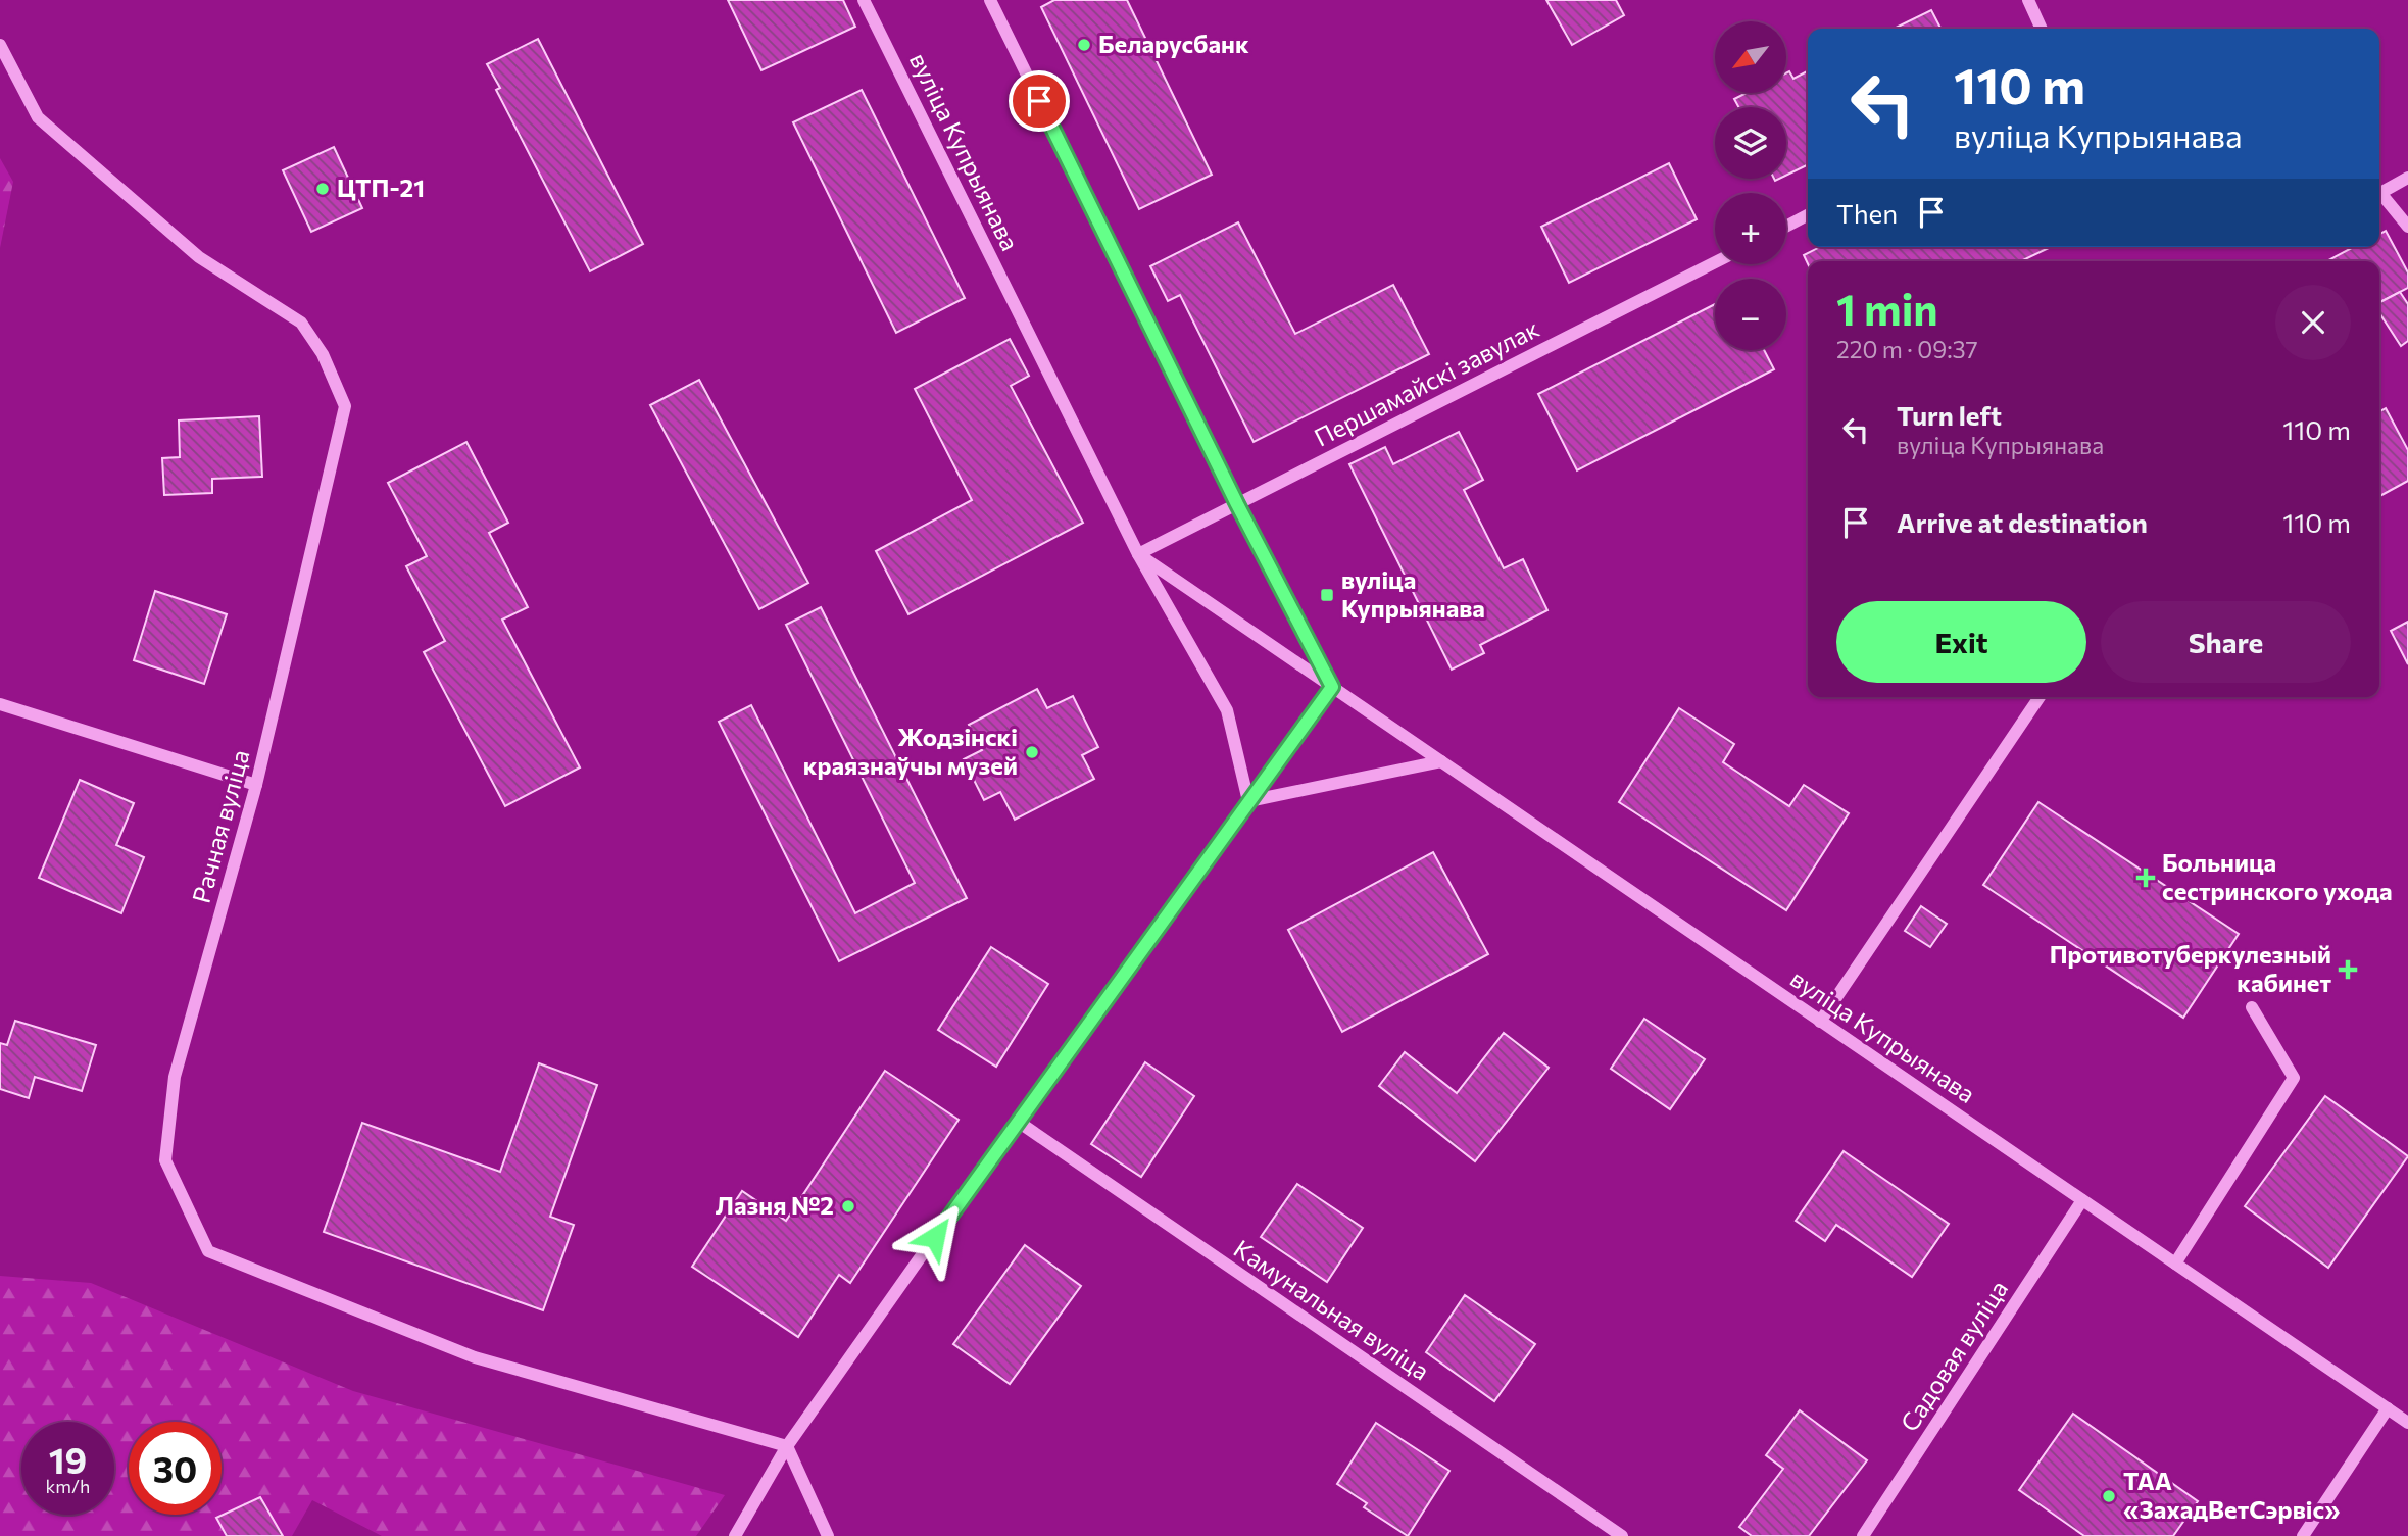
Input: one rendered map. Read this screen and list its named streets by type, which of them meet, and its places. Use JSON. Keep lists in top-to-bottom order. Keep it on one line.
{"streets":{"street":["вуліца Купрыянава","Першамайскі завулак","Рачная вуліца","Камунальная вуліца","Садовая вуліца"]},"crossings":[["вуліца Купрыянава","Першамайскі завулак"],["вуліца Купрыянава","Садовая вуліца"]],"places":{"other":["Беларусбанк","ЦТП-21","Жодзінскі краязнаўчы музей","Лазня №2","ТАА «ЗахадВетСэрвіс»"],"transit":["вуліца Купрыянава"],"health":["Больница сестринского ухода","Противотуберкулезный кабинет"]},"north":"bottom left","page":{"map_buttons":["+","−"],"turn":["110 m","вуліца Купрыянава"],"then":"Then","heading":["1 min","220 m · 09:37"],"list":[{"name":"Turn left","note":"вуліца Купрыянава","value":"110 m"},{"name":"Arrive at destination","value":"110 m"}],"buttons":["Exit","Share"],"speed":"19 km/h","limit":"30"}}
